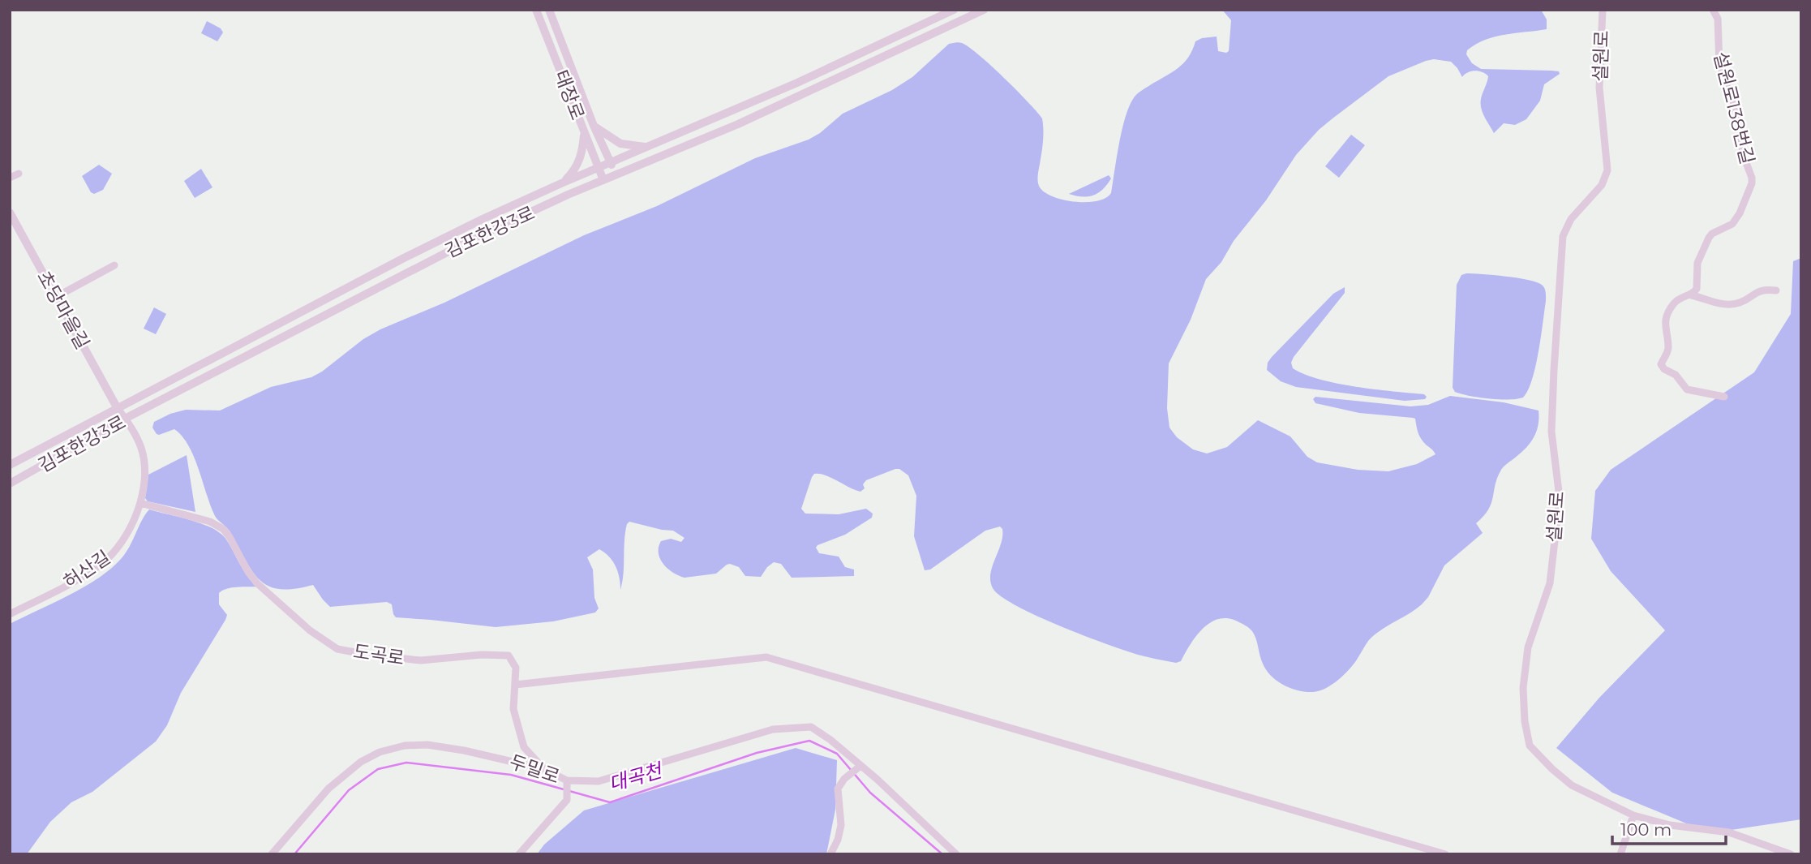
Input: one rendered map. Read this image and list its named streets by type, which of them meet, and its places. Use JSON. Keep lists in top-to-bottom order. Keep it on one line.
{"streets":{"street":["설원로","태장로","설원로138번길","김포한강3로","초당마을길","허산길","도곡로","두밀로"]},"crossings":[["태장로","김포한강3로"],["김포한강3로","초당마을길"],["김포한강3로","허산길"],["초당마을길","허산길"],["허산길","도곡로"]],"water":["대곡천"],"scale_bar":"100 m"}
